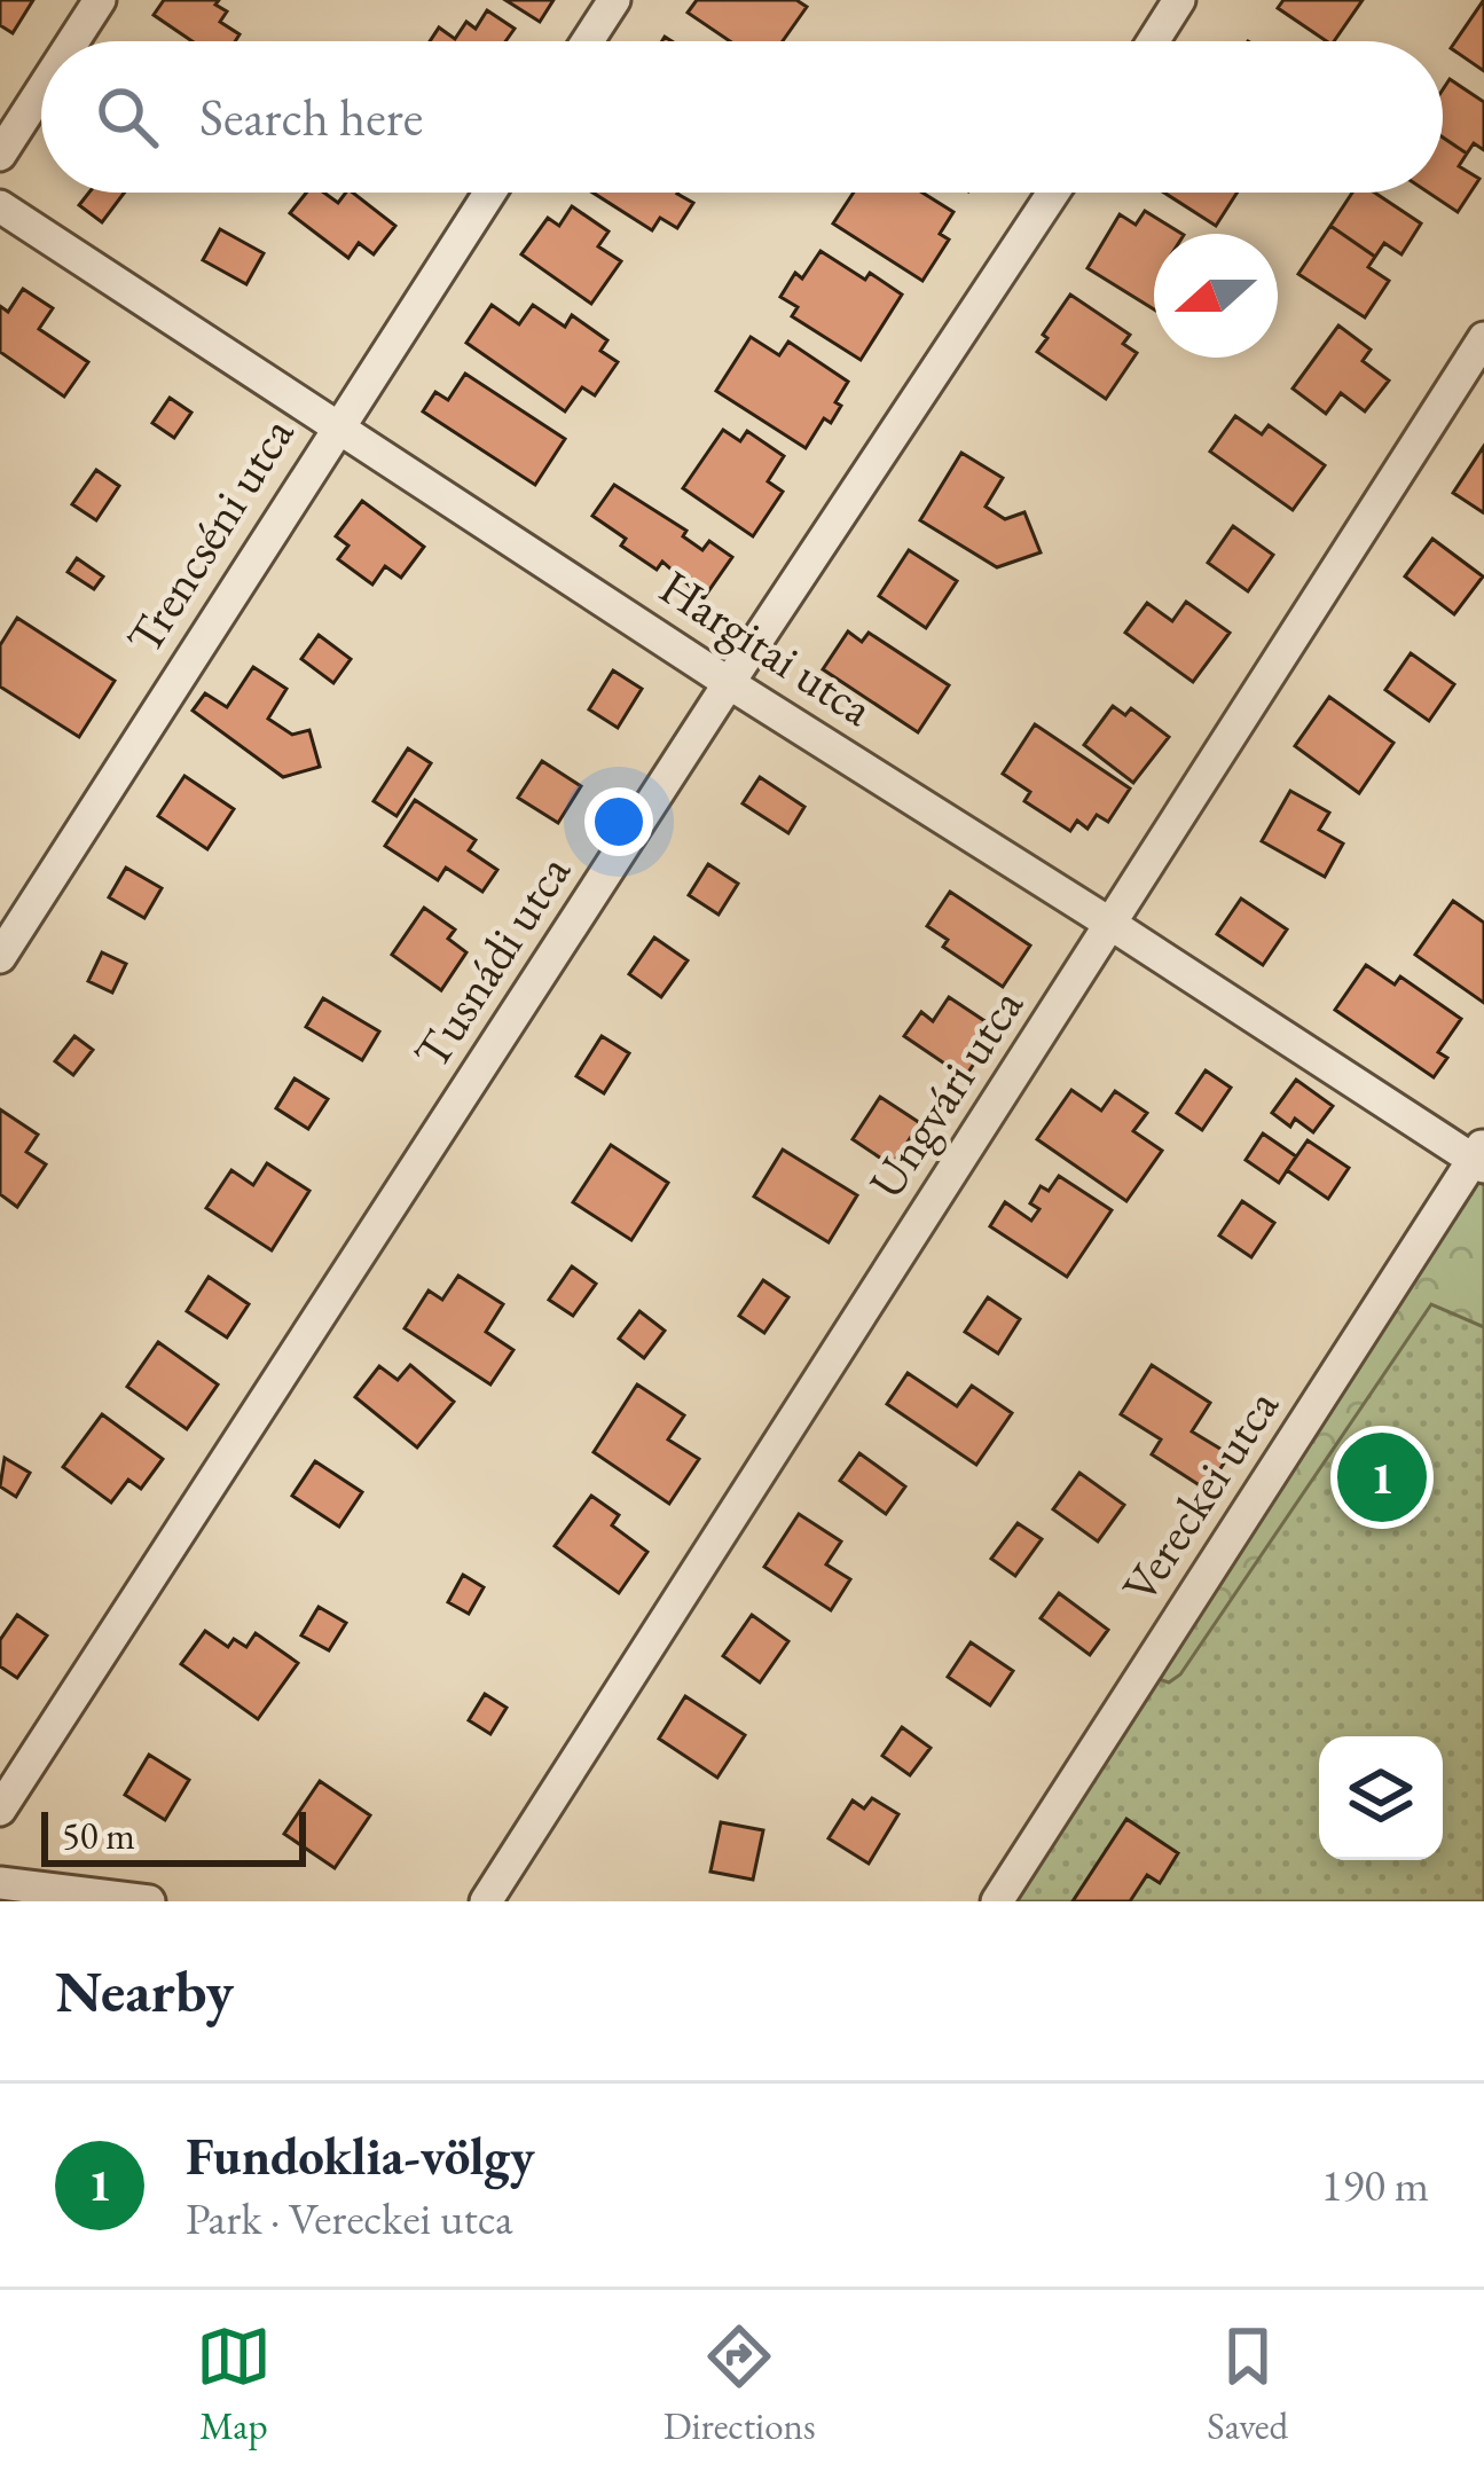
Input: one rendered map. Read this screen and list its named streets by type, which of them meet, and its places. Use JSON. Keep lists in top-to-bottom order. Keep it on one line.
{"streets":{"street":["Trencséni utca","Hargitai utca","Tusnádi utca","Ungvári utca","Vereckei utca"]},"crossings":[["Trencséni utca","Hargitai utca"],["Hargitai utca","Tusnádi utca"],["Hargitai utca","Ungvári utca"],["Hargitai utca","Vereckei utca"]],"scale_bar":"50 m","north":"left","page":{"search":"Search here","pins":"1","scale":"50 m","heading":"Nearby","list":[{"mark":"1","name":"Fundoklia-völgy","note":"Park · Vereckei utca","value":"190 m"}],"nav":["Map","Directions","Saved"]}}
